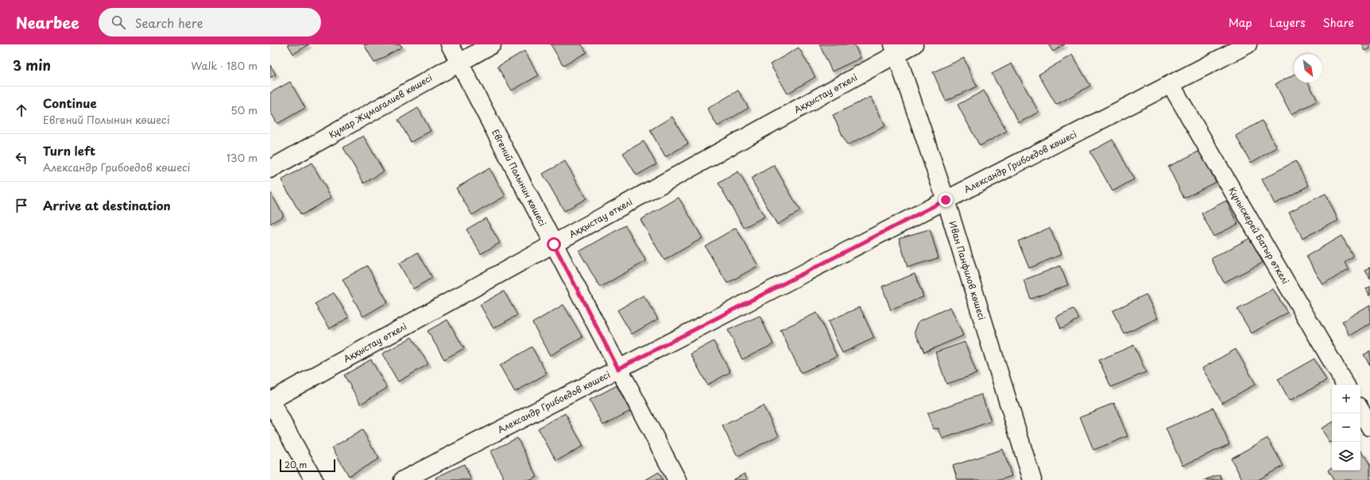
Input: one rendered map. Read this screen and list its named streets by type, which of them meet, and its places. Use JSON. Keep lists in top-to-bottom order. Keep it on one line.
{"streets":{"street":["Аққыстау өткелі","Құмар Жұмағалиев көшесі","Александр Грибоедов көшесі","Евгений Полынин көшесі","Құныскерей Батыр өткелі","Иван Панфилов көшесі"]},"crossings":[["Аққыстау өткелі","Евгений Полынин көшесі"],["Аққыстау өткелі","Иван Панфилов көшесі"],["Құмар Жұмағалиев көшесі","Евгений Полынин көшесі"],["Александр Грибоедов көшесі","Евгений Полынин көшесі"],["Александр Грибоедов көшесі","Құныскерей Батыр өткелі"],["Александр Грибоедов көшесі","Иван Панфилов көшесі"]],"scale_bar":"20 m","north":"bottom right","page":{"header":"Nearbee","search":"Search here","nav":["Map","Layers","Share"],"heading":["3 min","Walk · 180 m"],"list":[["Continue","Евгений Полынин көшесі","50 m"],["Turn left","Александр Грибоедов көшесі","130 m"],"Arrive at destination"],"map_buttons":["+","−"],"scale":"20 m"}}
